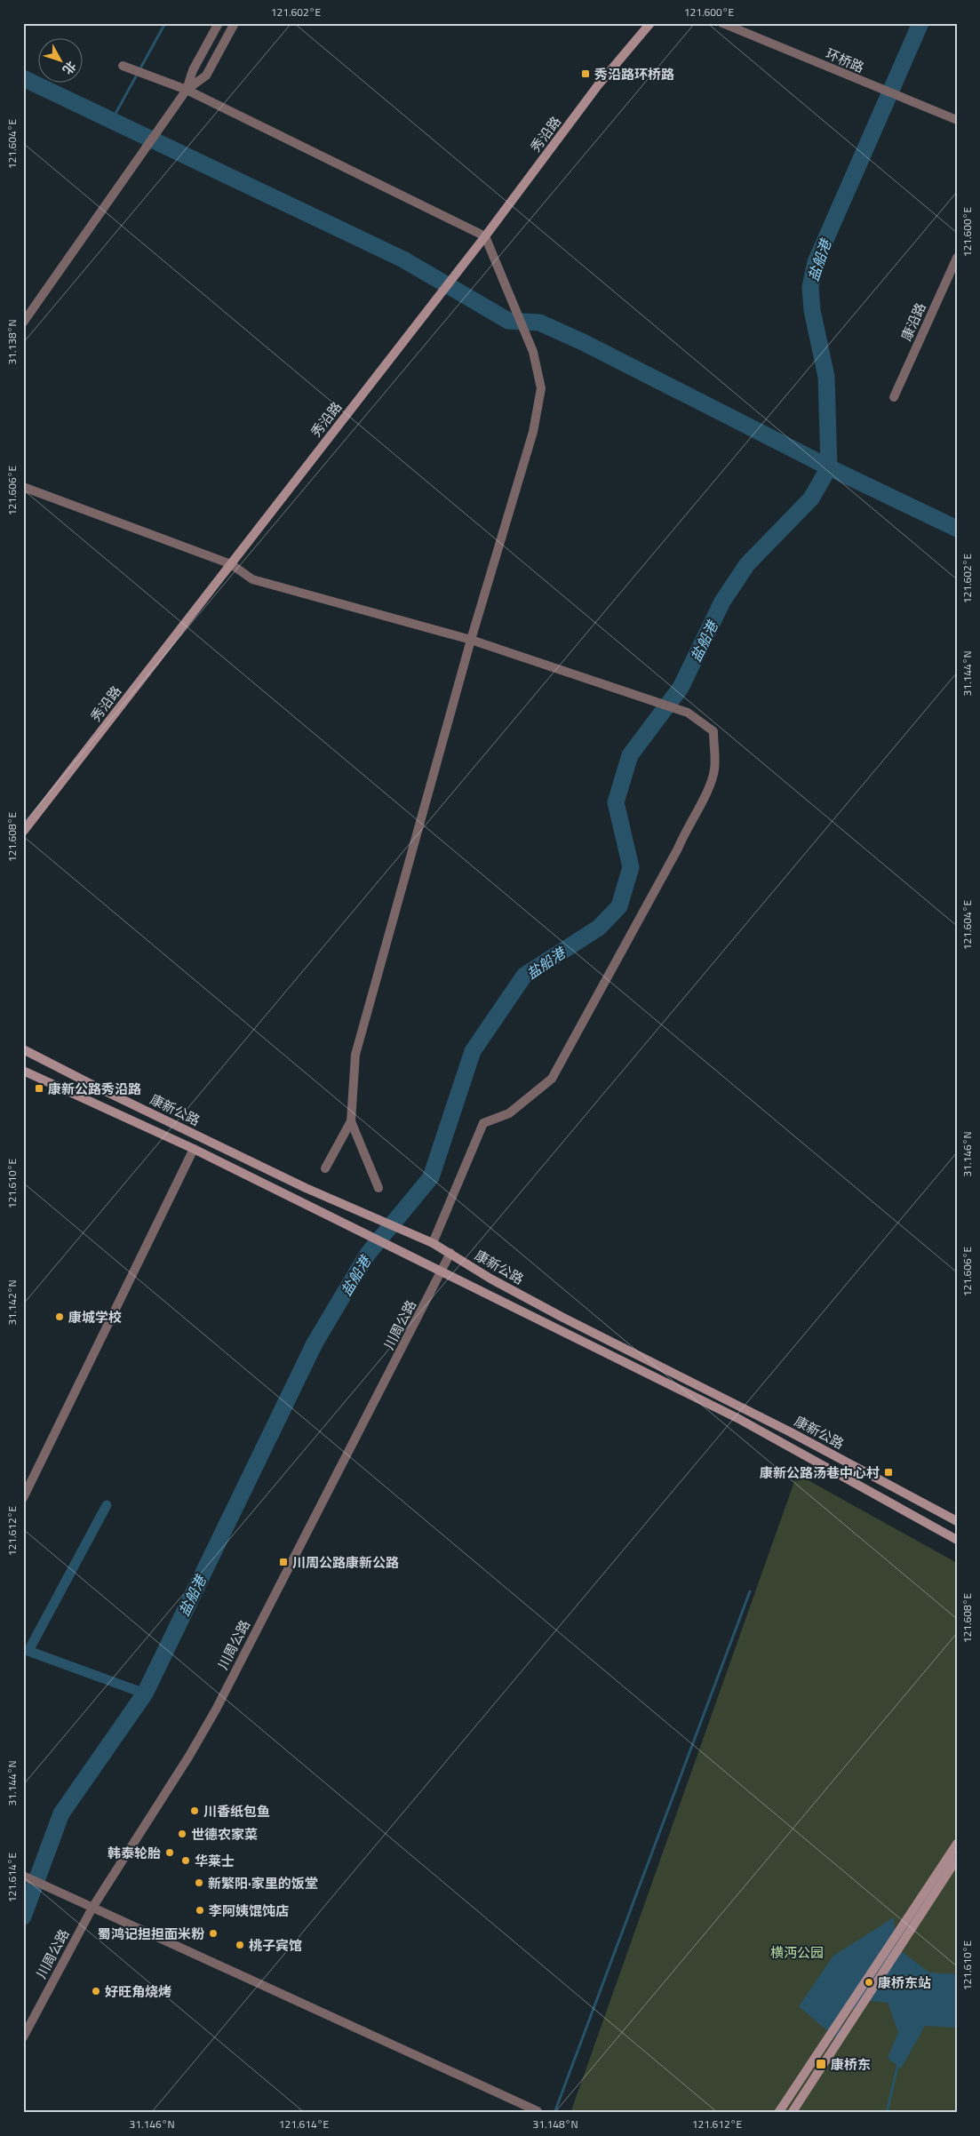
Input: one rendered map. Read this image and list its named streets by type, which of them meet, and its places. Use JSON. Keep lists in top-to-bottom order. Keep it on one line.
{"streets":{"main road":["秀沿路","康新公路"],"street":["环桥路","康沿路","川周公路"]},"crossings":[["康新公路","川周公路"]],"water":["盐船港"],"parks":["横沔公园"],"places":{"transit":["秀沿路环桥路","康新公路秀沿路","康新公路汤巷中心村","川周公路康新公路","康桥东"],"other":["康城学校","川香纸包鱼","世德农家菜","韩泰轮胎","华莱士","新繁阳·家里的饭堂","李阿姨馄饨店","蜀鸿记担担面米粉","桃子宾馆","康桥东站","好旺角烧烤"]},"north":"bottom right","coordinates":["121.602°E","121.600°E","121.604°E","31.138°N","121.606°E","31.144°N","121.608°E","31.146°N","121.610°E","31.142°N","121.612°E","121.614°E","31.148°N"]}
